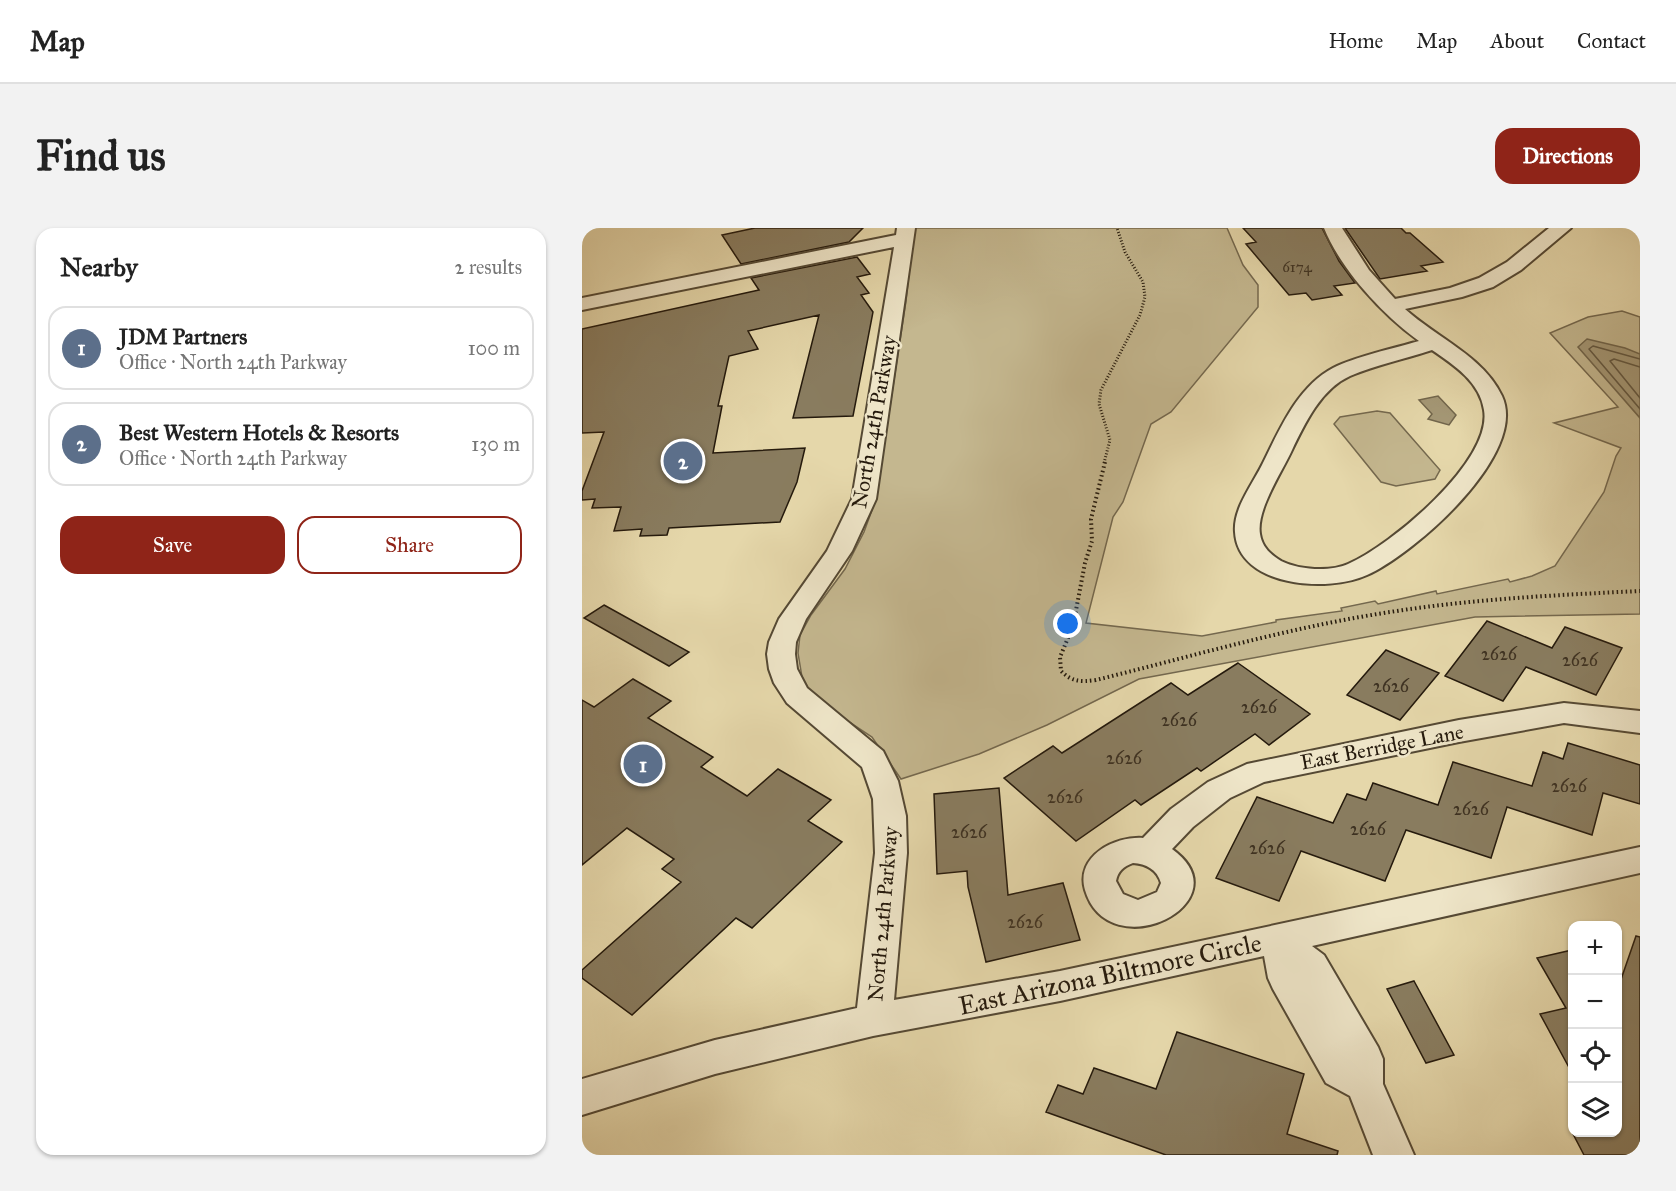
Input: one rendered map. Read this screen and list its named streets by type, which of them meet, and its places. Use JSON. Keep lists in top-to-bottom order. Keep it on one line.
{"streets":{"street":["North 24th Parkway","East Berridge Lane","East Arizona Biltmore Circle"]},"crossings":[["North 24th Parkway","East Arizona Biltmore Circle"]],"house_numbers":["6174","2626","2626","2626","2626","2626","2626","2626","2626","2626","2626","2626","2626","2626"],"page":{"header":"Map","nav":["Home","Map","About","Contact"],"buttons":["Directions",["Save","Share"]],"title":"Find us","heading":["Nearby","2 results"],"list":[{"mark":"1","name":"JDM Partners","note":"Office · North 24th Parkway","value":"100 m"},{"mark":"2","name":"Best Western Hotels & Resorts","note":"Office · North 24th Parkway","value":"130 m"}],"pins":["2","1"],"map_buttons":["+","−"]}}
